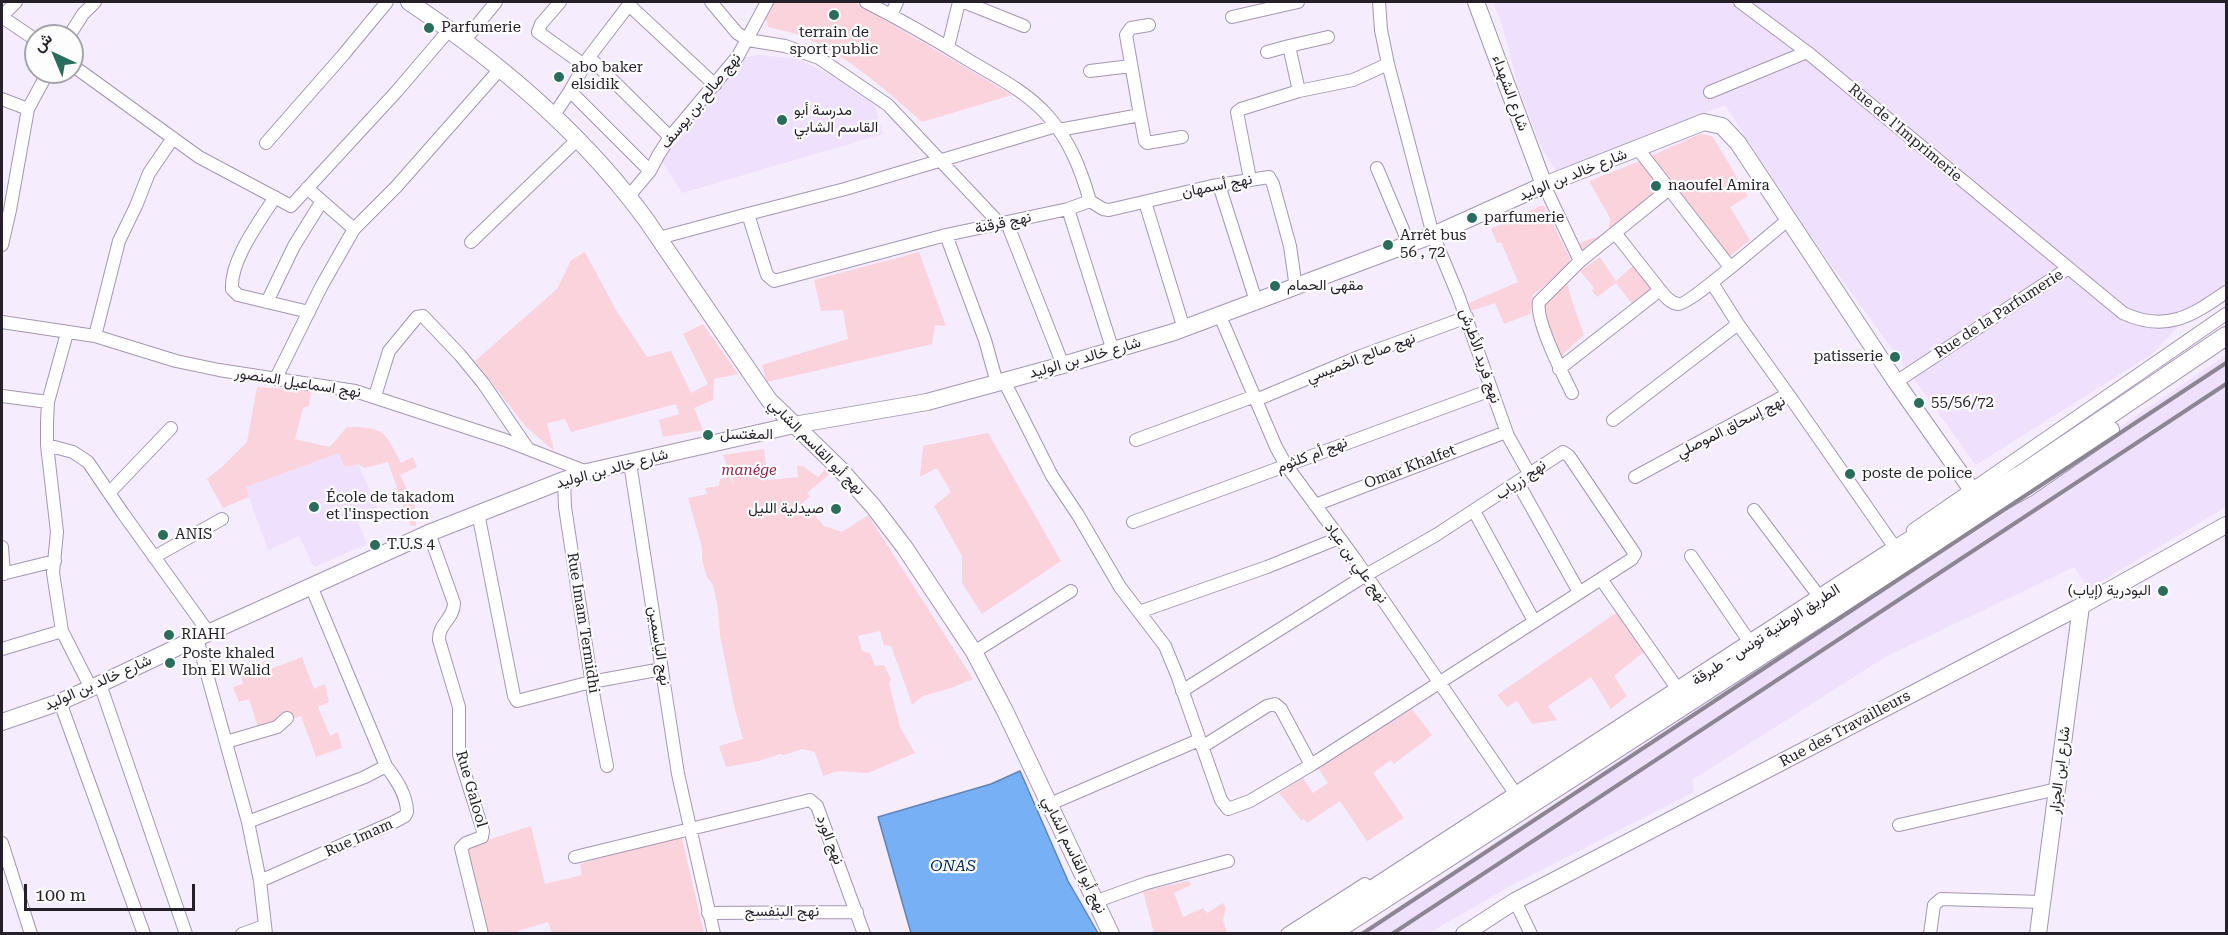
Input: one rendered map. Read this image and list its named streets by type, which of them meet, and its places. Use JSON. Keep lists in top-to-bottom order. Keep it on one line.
{"streets":{"main road":["الطريق الوطنية تونس - طبرقة"],"street":["شارع الشهداء","نهج صالح بن يوسف","Rue de l'Imprimerie","شارع خالد بن الوليد","نهج أسمهان","نهج قرقنة","Rue de la Parfumerie","نهج فريد الأطرش","نهج صالح الخميسي","نهج اسماعيل المنصور","نهج إسحاق الموصلي","نهج أبو القاسم الشابي","نهج أم كلثوم","Omar Khalfet","نهج زرياب","نهج علي بن عياد","Rue Imam Termidhi","نهج الياسمين","Rue des Travailleurs","شارع ابن الجزار","Rue Galool","Rue Imam","نهج الورد","نهج البنفسج"]},"crossings":[["شارع الشهداء","شارع خالد بن الوليد"],["نهج صالح بن يوسف","نهج أبو القاسم الشابي"],["Rue de l'Imprimerie","Rue de la Parfumerie"],["شارع خالد بن الوليد","نهج أسمهان"],["شارع خالد بن الوليد","Rue de la Parfumerie"],["شارع خالد بن الوليد","نهج فريد الأطرش"],["شارع خالد بن الوليد","نهج اسماعيل المنصور"],["شارع خالد بن الوليد","نهج أبو القاسم الشابي"],["شارع خالد بن الوليد","نهج علي بن عياد"],["شارع خالد بن الوليد","Rue Imam Termidhi"],["شارع خالد بن الوليد","الطريق الوطنية تونس - طبرقة"],["شارع خالد بن الوليد","نهج الياسمين"],["شارع خالد بن الوليد","Rue Galool"],["شارع خالد بن الوليد","Rue Imam"],["نهج أسمهان","نهج قرقنة"],["نهج فريد الأطرش","نهج صالح الخميسي"],["نهج فريد الأطرش","نهج أم كلثوم"],["نهج فريد الأطرش","Omar Khalfet"],["نهج فريد الأطرش","نهج زرياب"],["نهج صالح الخميسي","نهج علي بن عياد"],["نهج إسحاق الموصلي","الطريق الوطنية تونس - طبرقة"],["نهج أم كلثوم","نهج علي بن عياد"],["Omar Khalfet","نهج علي بن عياد"],["نهج زرياب","نهج علي بن عياد"],["نهج علي بن عياد","الطريق الوطنية تونس - طبرقة"],["نهج الياسمين","نهج الورد"],["نهج الياسمين","نهج البنفسج"],["Rue des Travailleurs","شارع ابن الجزار"],["نهج الورد","نهج البنفسج"]],"water":["ONAS"],"parks":["manége"],"places":["terrain de sport public","Parfumerie","abo baker elsidik","مدرسة أبو القاسم الشابي","naoufel Amira","parfumerie","Arrêt bus 56 , 72","مقهى الحمام","patisserie","55/56/72","المغتسل","poste de police","École de takadom et l'inspection","صيدلية الليل","ANIS","T.U.S 4","البودرية (إياب)","RIAHI","Poste khaled Ibn El Walid"],"scale_bar":"100 m","north":"top left"}
